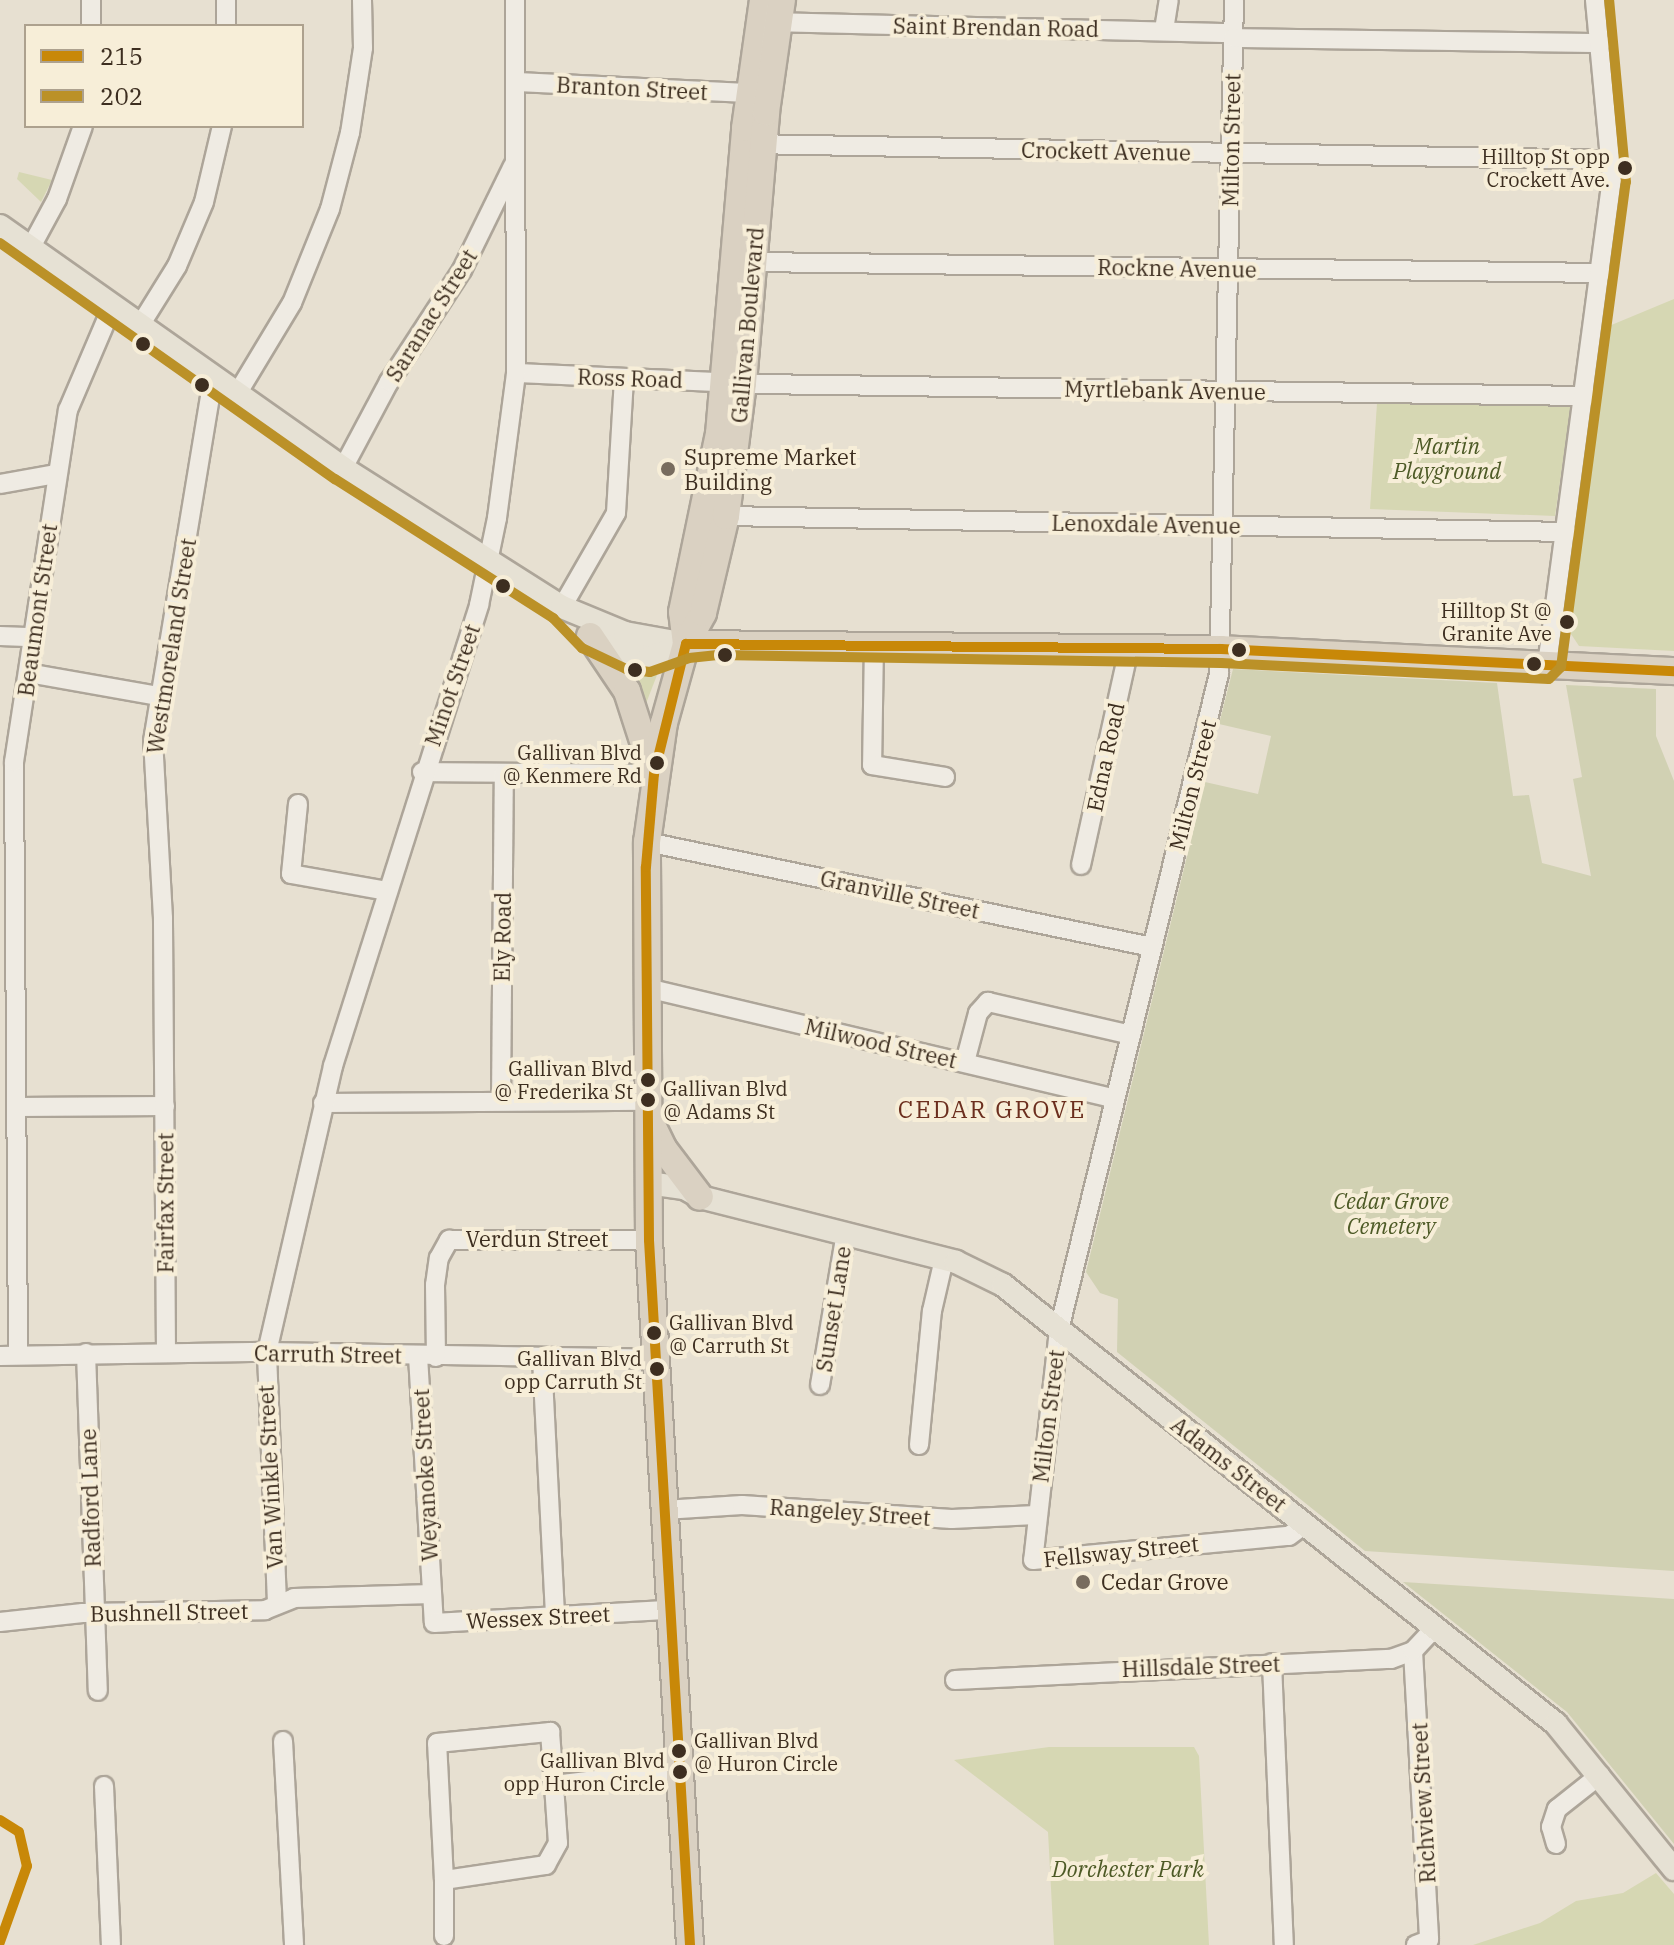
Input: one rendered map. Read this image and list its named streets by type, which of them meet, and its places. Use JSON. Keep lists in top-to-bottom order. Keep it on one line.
{"streets":{"highway":["Gallivan Boulevard"],"main road":["Adams Street"],"street":["Saint Brendan Road","Branton Street","Milton Street","Crockett Avenue","Rockne Avenue","Saranac Street","Ross Road","Myrtlebank Avenue","Lenoxdale Avenue","Beaumont Street","Westmoreland Street","Minot Street","Edna Road","Granville Street","Ely Road","Milwood Street","Fairfax Street","Verdun Street","Sunset Lane","Carruth Street","Weyanoke Street","Van Winkle Street","Radford Lane","Rangeley Street","Fellsway Street","Bushnell Street","Wessex Street","Hillsdale Street","Richview Street"]},"crossings":[["Saint Brendan Road","Milton Street"],["Saint Brendan Road","Gallivan Boulevard"],["Branton Street","Gallivan Boulevard"],["Branton Street","Minot Street"],["Milton Street","Crockett Avenue"],["Milton Street","Rockne Avenue"],["Milton Street","Myrtlebank Avenue"],["Milton Street","Lenoxdale Avenue"],["Milton Street","Granville Street"],["Milton Street","Milwood Street"],["Milton Street","Adams Street"],["Milton Street","Rangeley Street"],["Milton Street","Fellsway Street"],["Crockett Avenue","Gallivan Boulevard"],["Rockne Avenue","Gallivan Boulevard"],["Saranac Street","Minot Street"],["Gallivan Boulevard","Ross Road"],["Gallivan Boulevard","Myrtlebank Avenue"],["Gallivan Boulevard","Lenoxdale Avenue"],["Gallivan Boulevard","Granville Street"],["Gallivan Boulevard","Milwood Street"],["Gallivan Boulevard","Verdun Street"],["Gallivan Boulevard","Carruth Street"],["Gallivan Boulevard","Adams Street"],["Gallivan Boulevard","Rangeley Street"],["Gallivan Boulevard","Wessex Street"],["Ross Road","Myrtlebank Avenue"],["Ross Road","Minot Street"],["Beaumont Street","Fairfax Street"],["Beaumont Street","Carruth Street"],["Westmoreland Street","Fairfax Street"],["Minot Street","Carruth Street"],["Minot Street","Van Winkle Street"],["Fairfax Street","Carruth Street"],["Verdun Street","Carruth Street"],["Verdun Street","Weyanoke Street"],["Sunset Lane","Adams Street"],["Carruth Street","Weyanoke Street"],["Carruth Street","Van Winkle Street"],["Carruth Street","Radford Lane"],["Adams Street","Fellsway Street"],["Weyanoke Street","Bushnell Street"],["Weyanoke Street","Wessex Street"],["Van Winkle Street","Bushnell Street"],["Radford Lane","Bushnell Street"],["Bushnell Street","Wessex Street"],["Hillsdale Street","Richview Street"]],"districts":["CEDAR GROVE"],"parks":["Martin Playground","Cedar Grove Cemetery","Dorchester Park"],"places":["Hilltop St opp Crockett Ave.","Supreme Market Building","Hilltop St @ Granite Ave","Gallivan Blvd @ Kenmere Rd","Gallivan Blvd @ Frederika St","Gallivan Blvd @ Adams St","Gallivan Blvd @ Carruth St","Gallivan Blvd opp Carruth St","Cedar Grove","Gallivan Blvd @ Huron Circle","Gallivan Blvd opp Huron Circle"],"lines":["transit line 202","transit line 215"],"legend":["215","202"]}
